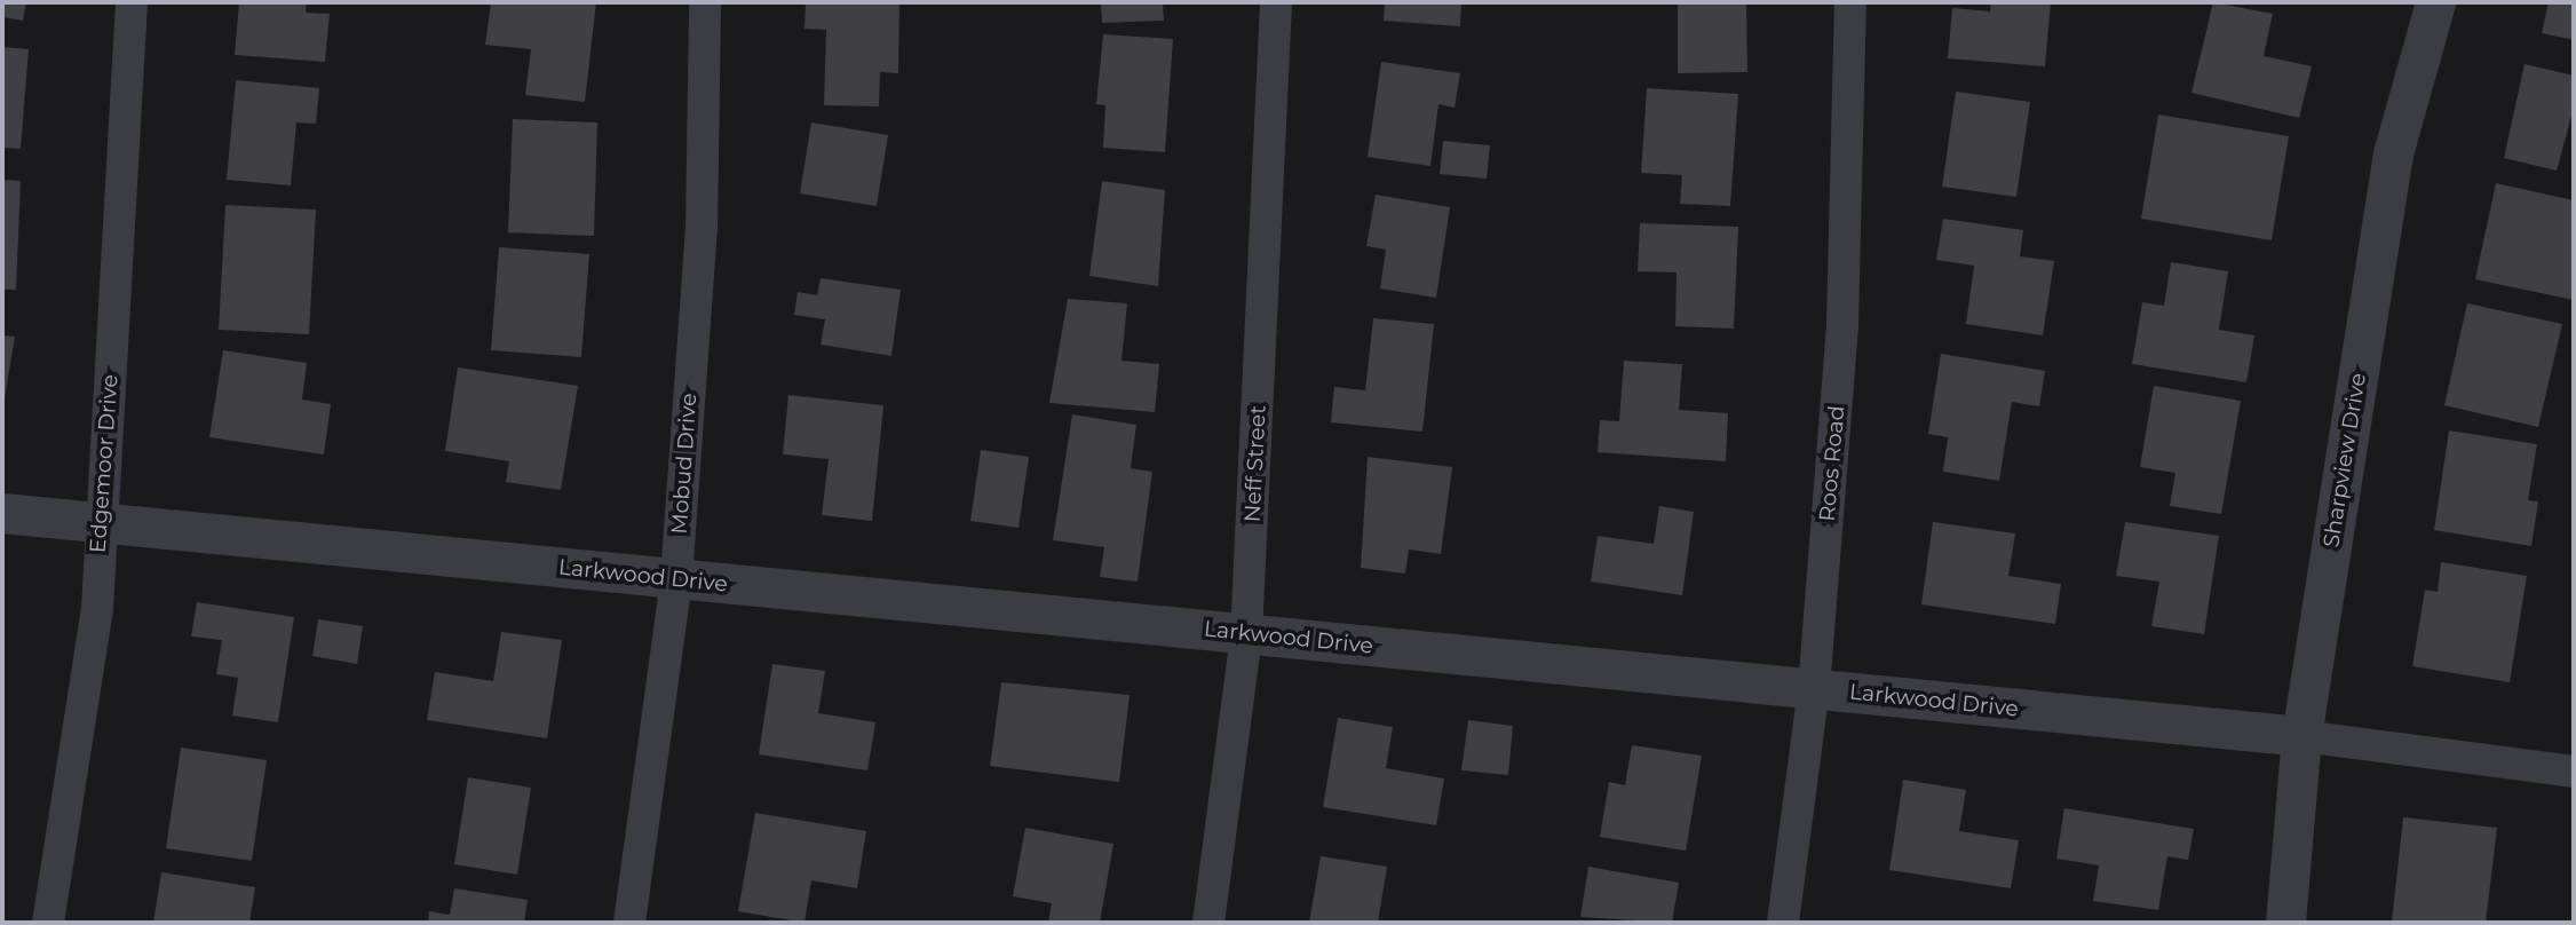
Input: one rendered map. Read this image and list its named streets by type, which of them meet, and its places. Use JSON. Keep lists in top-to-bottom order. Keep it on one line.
{"streets":{"street":["Sharpview Drive","Edgemoor Drive","Mobud Drive","Neff Street","Roos Road","Larkwood Drive"]},"crossings":[["Sharpview Drive","Larkwood Drive"],["Edgemoor Drive","Larkwood Drive"],["Mobud Drive","Larkwood Drive"],["Neff Street","Larkwood Drive"],["Roos Road","Larkwood Drive"]]}
